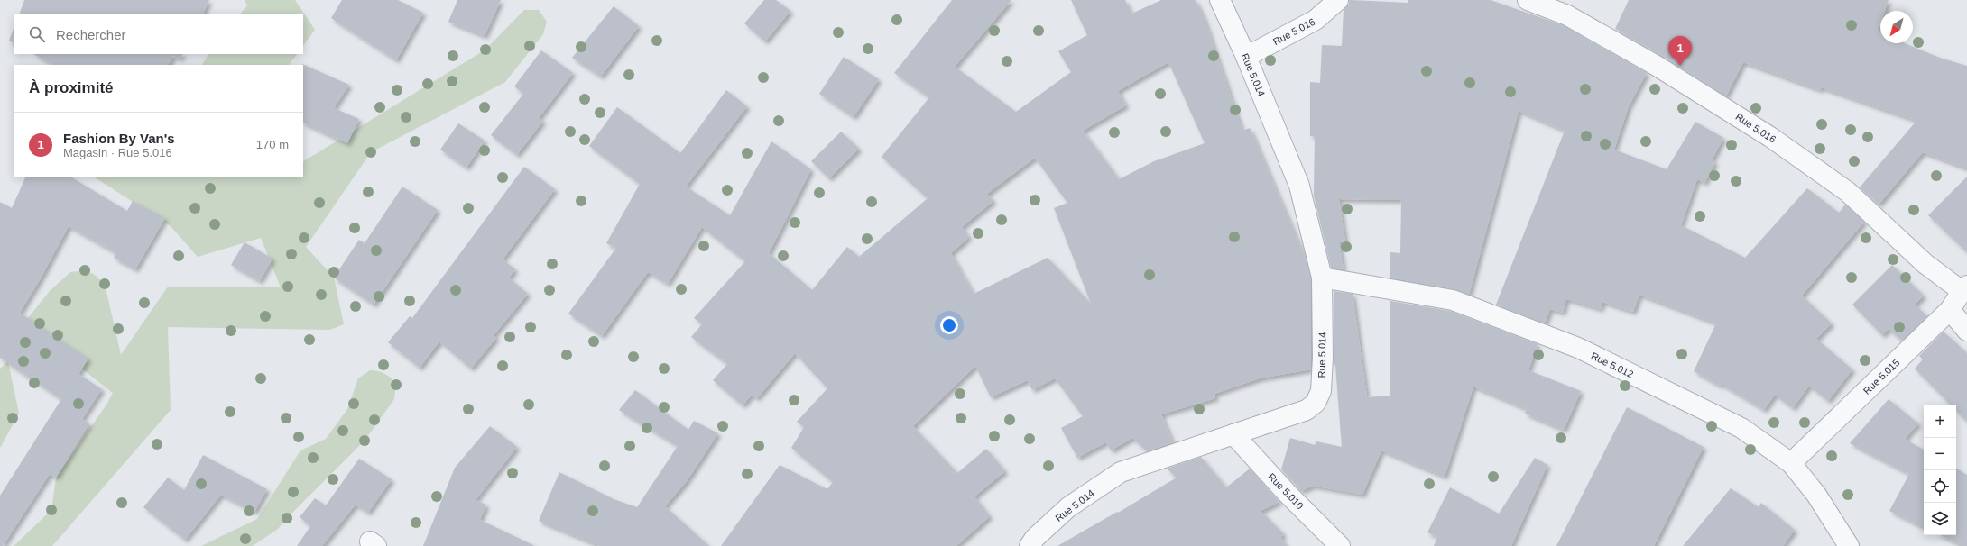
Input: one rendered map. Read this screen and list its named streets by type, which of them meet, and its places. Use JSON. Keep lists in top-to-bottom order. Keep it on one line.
{"streets":{"street":["Rue 5.016","Rue 5.014","Rue 5.012","Rue 5.015","Rue 5.010"]},"crossings":[["Rue 5.016","Rue 5.014"],["Rue 5.016","Rue 5.015"],["Rue 5.014","Rue 5.012"],["Rue 5.014","Rue 5.010"],["Rue 5.012","Rue 5.015"]],"north":"bottom left","page":{"search":"Rechercher","pins":"1","heading":"À proximité","list":[{"mark":"1","name":"Fashion By Van's","note":"Magasin · Rue 5.016","value":"170 m"}],"map_buttons":["+","−"]}}
